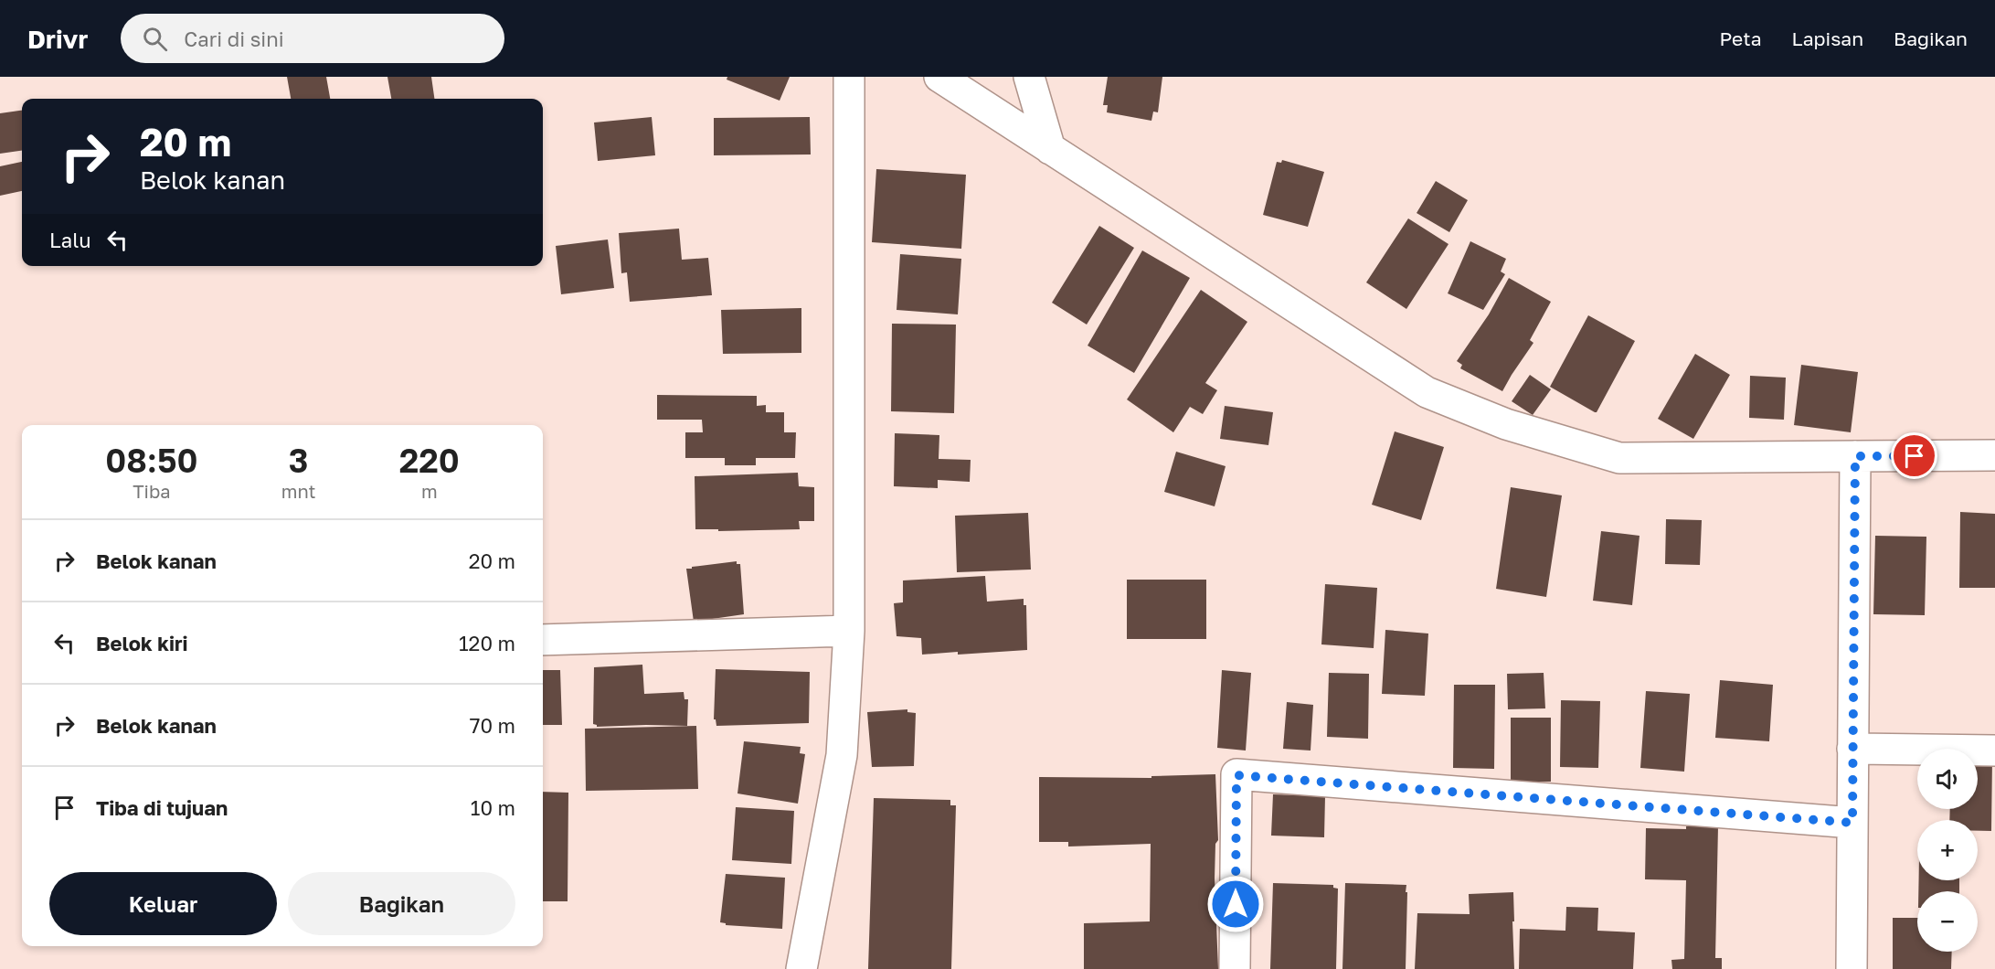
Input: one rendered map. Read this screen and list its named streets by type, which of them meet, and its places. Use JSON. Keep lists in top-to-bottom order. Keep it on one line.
{"page":{"header":"Drivr","search":"Cari di sini","nav":["Peta","Lapisan","Bagikan"],"turn":["20 m","Belok kanan"],"then":"Lalu","eta":["08:50","Tiba","3","mnt","220","m"],"list":[{"name":"Belok kanan","value":"20 m"},{"name":"Belok kiri","value":"120 m"},{"name":"Belok kanan","value":"70 m"},{"name":"Tiba di tujuan","value":"10 m"}],"map_buttons":["+","−"],"buttons":["Keluar","Bagikan"]}}
